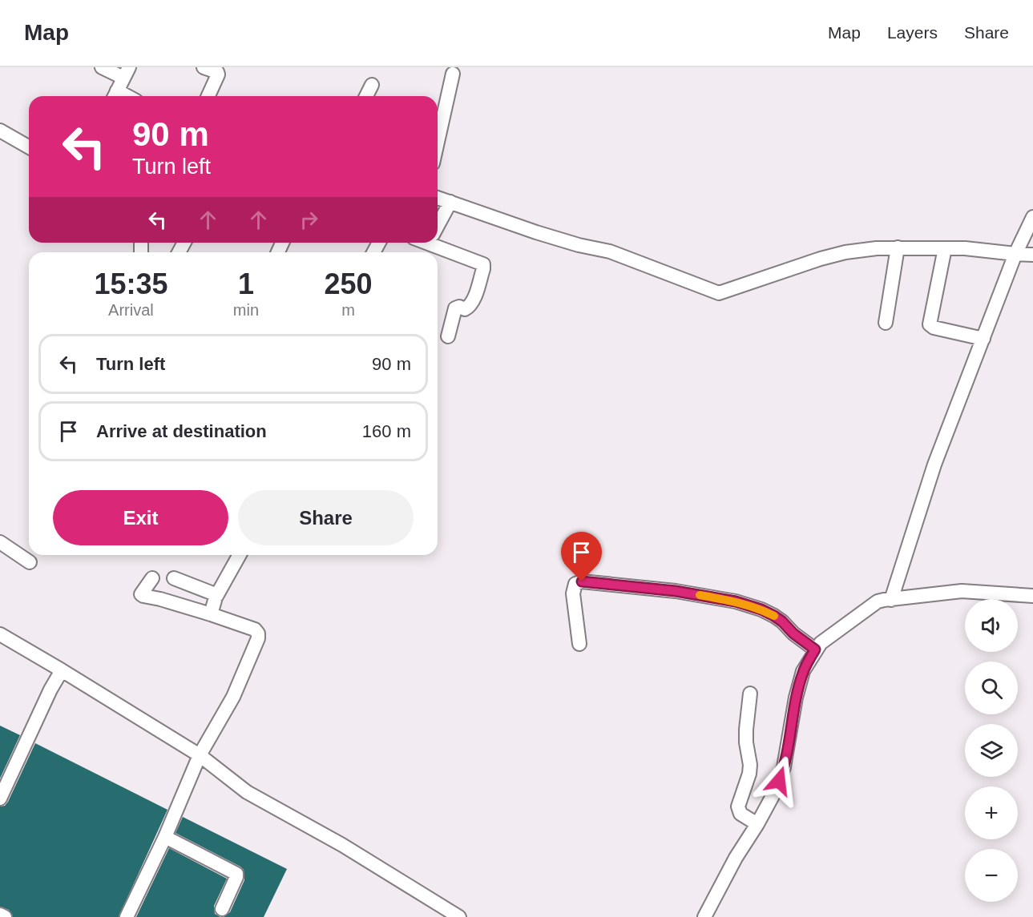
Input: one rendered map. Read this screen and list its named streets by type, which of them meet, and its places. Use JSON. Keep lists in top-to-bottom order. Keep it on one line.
{"page":{"header":"Map","nav":["Map","Layers","Share"],"turn":["90 m","Turn left"],"eta":["15:35","Arrival","1","min","250","m"],"list":[{"name":"Turn left","value":"90 m"},{"name":"Arrive at destination","value":"160 m"}],"buttons":["Exit","Share"],"map_buttons":["+","−"]}}
